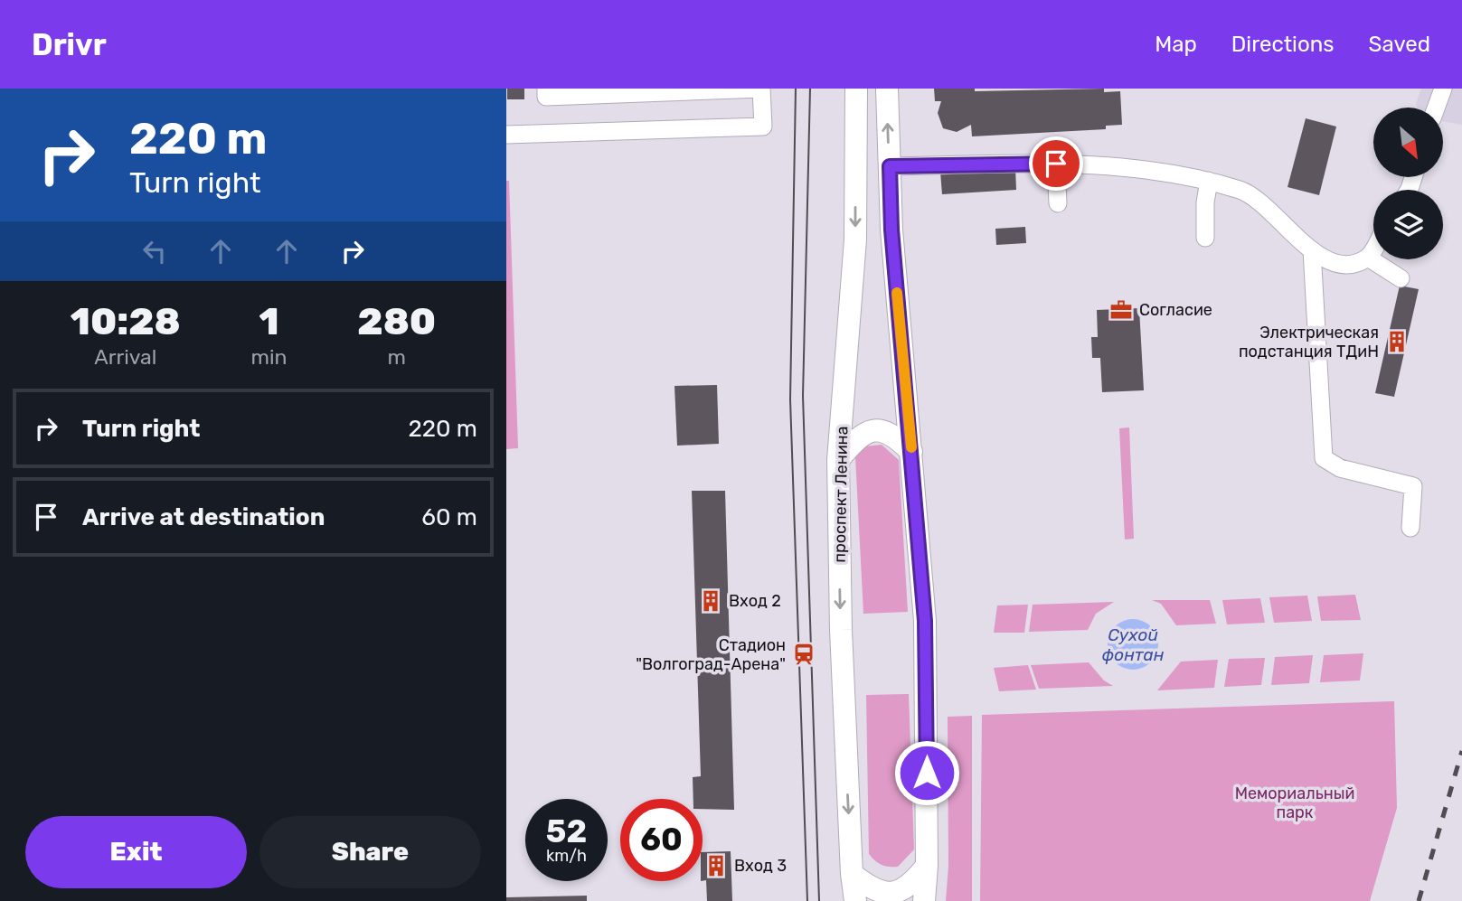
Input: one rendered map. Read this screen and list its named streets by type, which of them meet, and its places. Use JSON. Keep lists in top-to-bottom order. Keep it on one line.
{"streets":{"main road":["проспект Ленина"]},"water":["Сухой фонтан"],"parks":["Мемориальный парк"],"places":{"office":["Согласие"],"building":["Электрическая подстанция ТДиН","Вход 2","Вход 3"],"station":["Стадион \"Волгоград-Арена\""]},"north":"bottom right","page":{"header":"Drivr","nav":["Map","Directions","Saved"],"turn":["220 m","Turn right"],"eta":["10:28","Arrival","1","min","280","m"],"list":[{"name":"Turn right","value":"220 m"},{"name":"Arrive at destination","value":"60 m"}],"speed":"52 km/h","limit":"60","buttons":["Exit","Share"]}}
